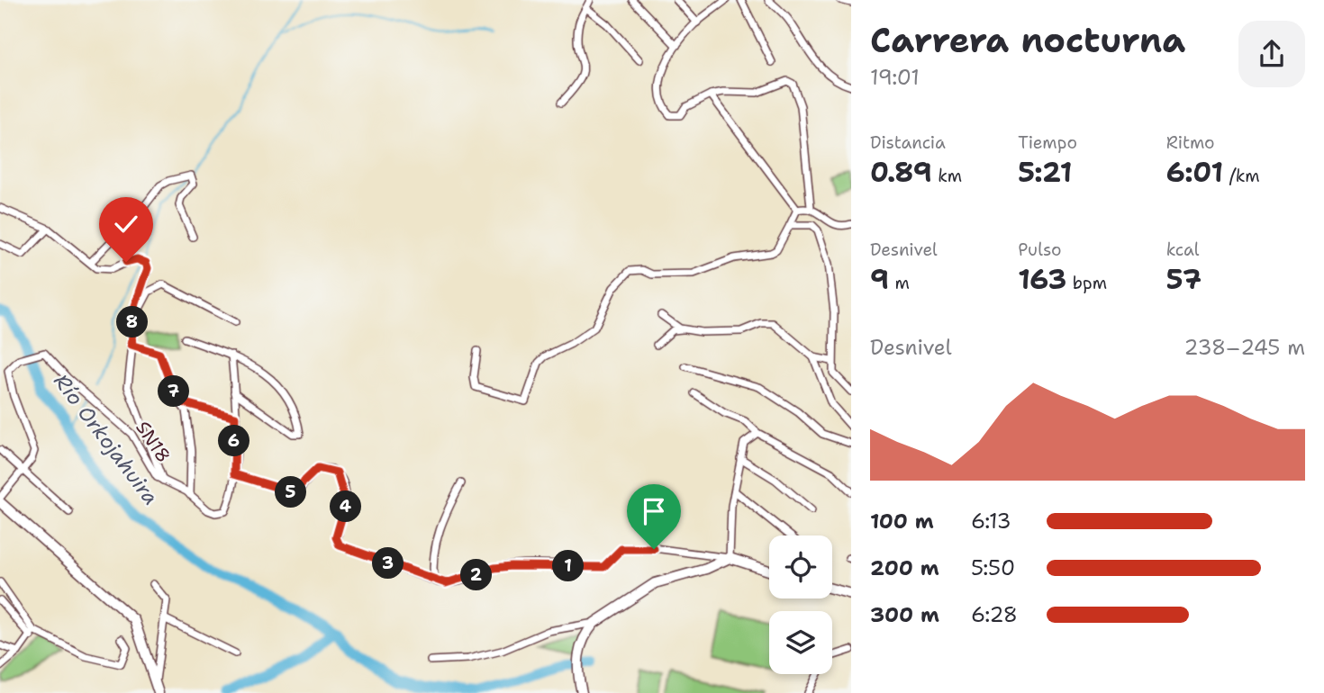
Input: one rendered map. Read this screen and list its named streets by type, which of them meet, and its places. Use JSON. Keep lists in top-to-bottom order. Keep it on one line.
{"streets":{"street":["SN18"]},"water":["Río Orkojahuira"],"page":{"heading":["Carrera nocturna","19:01"],"stats":[["Distancia","0.89 km"],["Tiempo","5:21"],["Ritmo","6:01 /km"],["Desnivel","9 m"],["Pulso","163 bpm"],["kcal","57"]],"pins":["8","7","6","5","4","3","1","2"],"chart":["Desnivel","238–245 m"],"list":[{"name":"100 m","note":"6:13"},{"name":"200 m","note":"5:50"},{"name":"300 m","note":"6:28"}]}}
